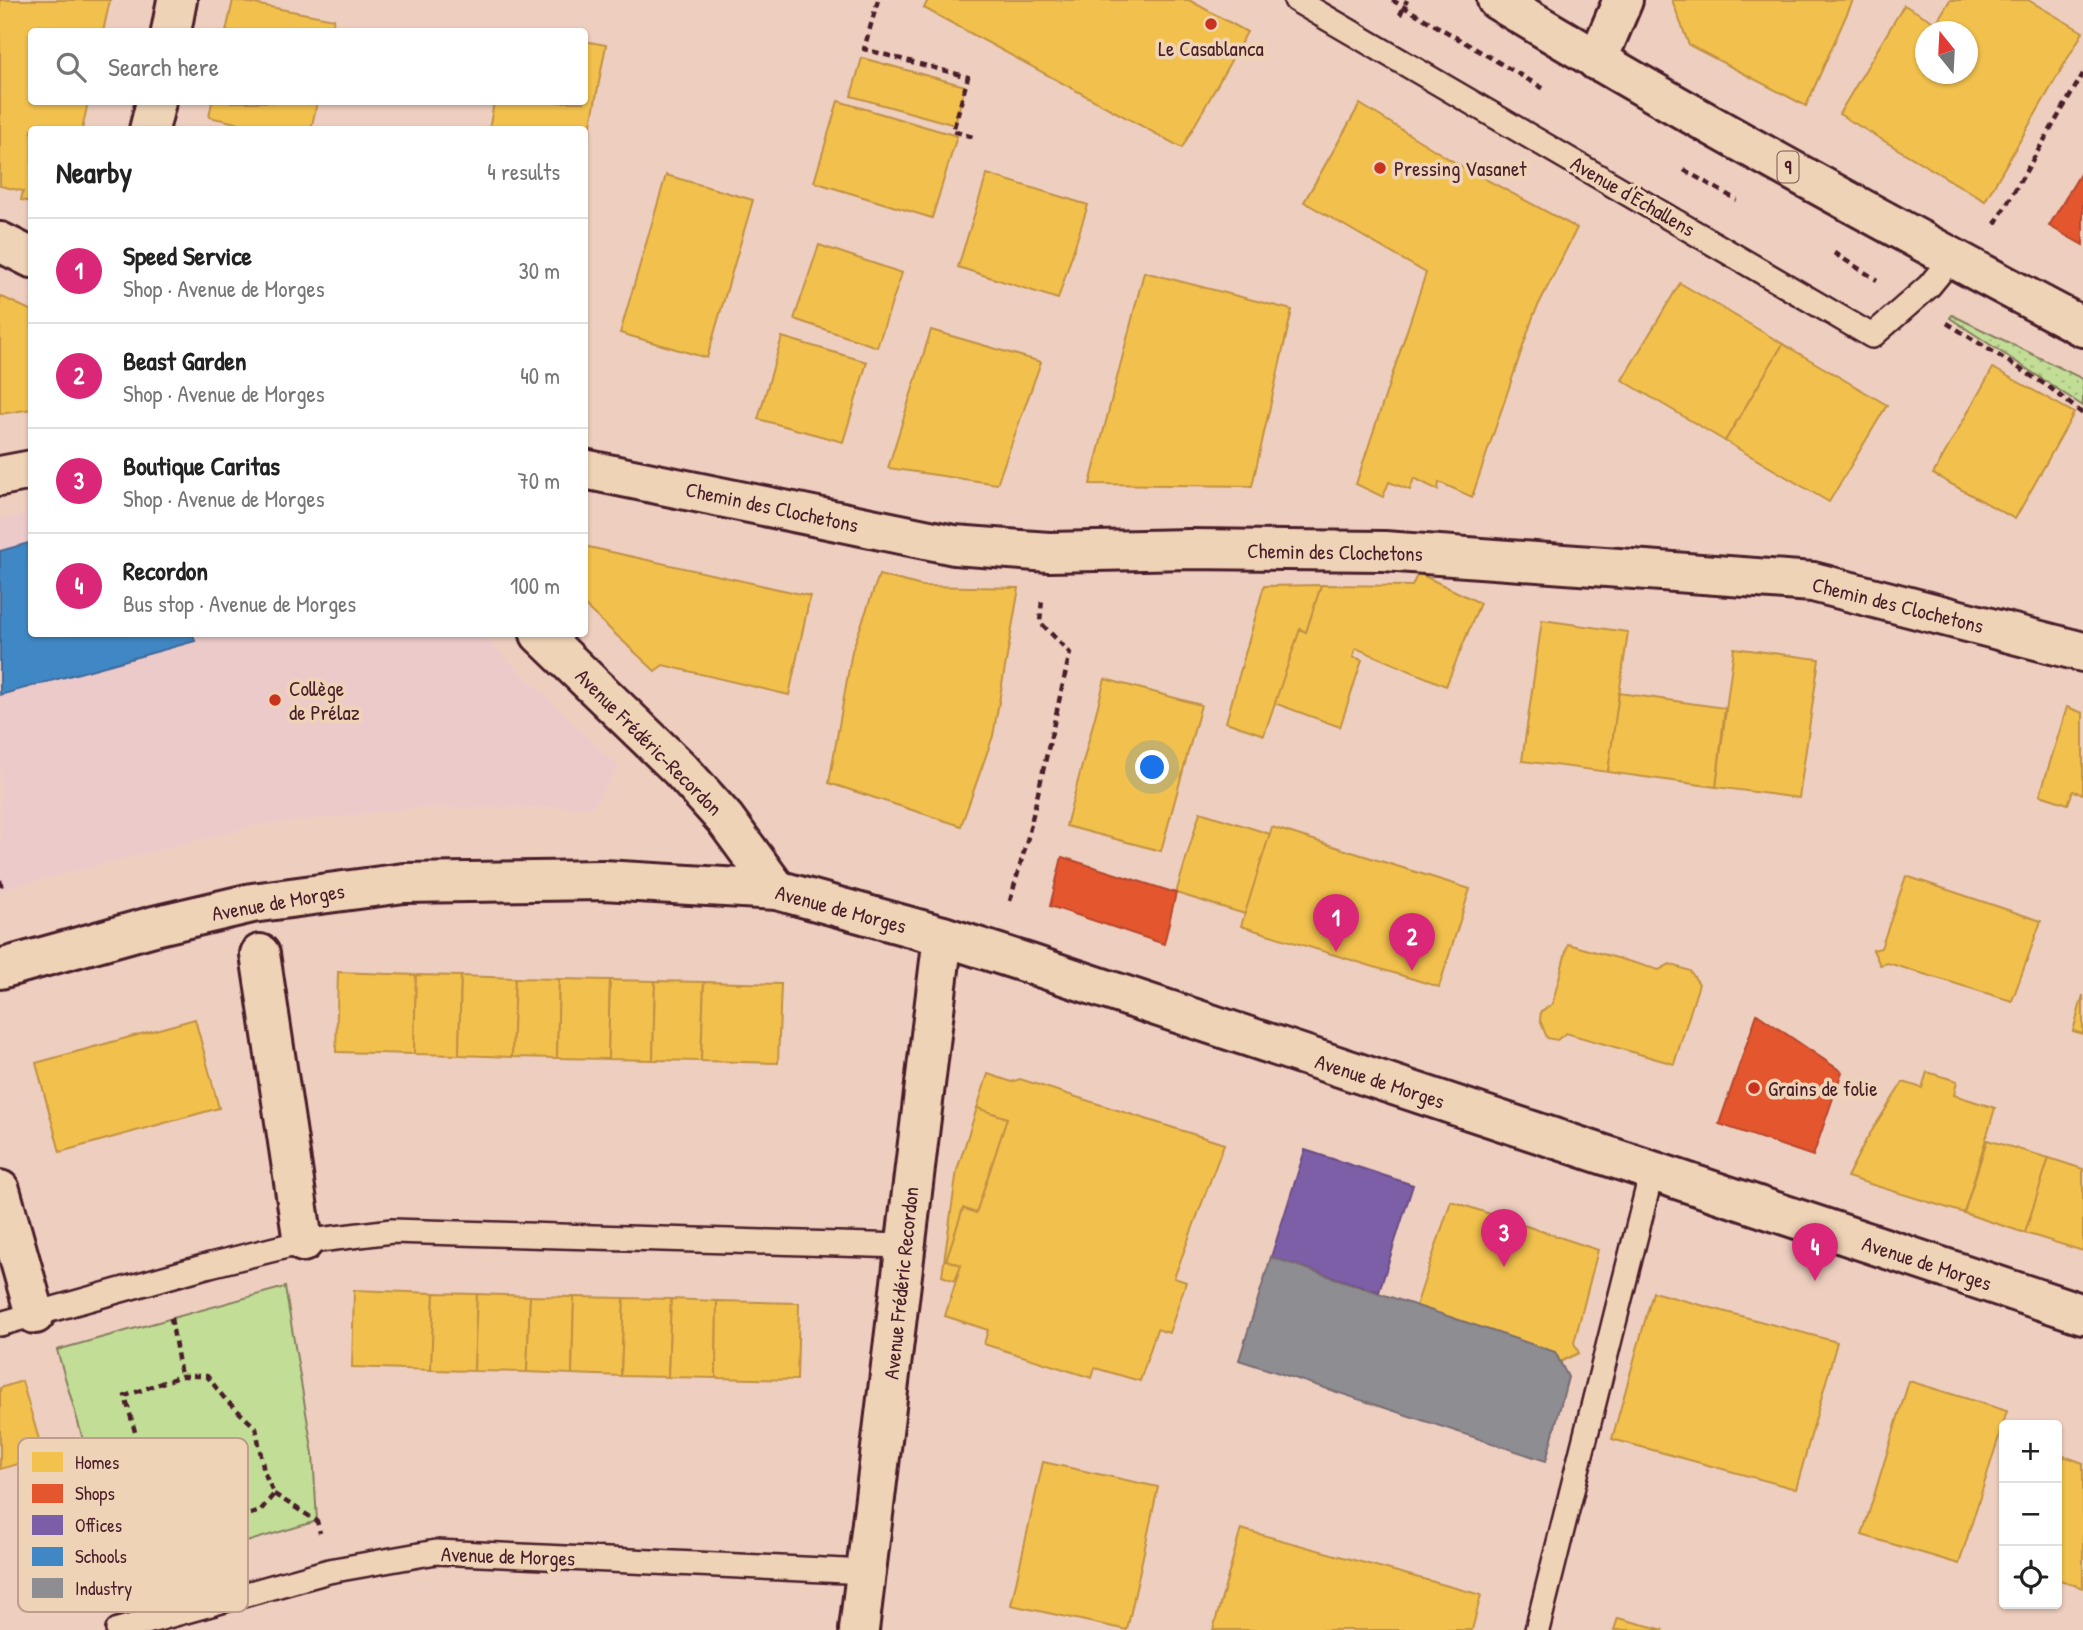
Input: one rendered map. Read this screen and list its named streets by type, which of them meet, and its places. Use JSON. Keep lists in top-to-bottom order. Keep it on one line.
{"streets":{"street":["9","Chemin des Clochetons","Avenue Frédéric-Recordon","Avenue de Morges","Avenue Frédéric Recordon"],"lane":["Avenue d'Echallens"]},"crossings":[["9","Avenue d'Echallens"],["Avenue Frédéric-Recordon","Avenue de Morges"],["Avenue de Morges","Avenue Frédéric Recordon"]],"places":["Le Casablanca","Pressing Vasanet","Collège de Prélaz","Grains de folie"],"legend":["Homes","Shops","Offices","Schools","Industry"],"north":"top","page":{"search":"Search here","heading":["Nearby","4 results"],"list":[{"mark":"1","name":"Speed Service","note":"Shop · Avenue de Morges","value":"30 m"},{"mark":"2","name":"Beast Garden","note":"Shop · Avenue de Morges","value":"40 m"},{"mark":"3","name":"Boutique Caritas","note":"Shop · Avenue de Morges","value":"70 m"},{"mark":"4","name":"Recordon","note":"Bus stop · Avenue de Morges","value":"100 m"}],"pins":["1","2","3","4"],"map_buttons":["+","−"]}}
